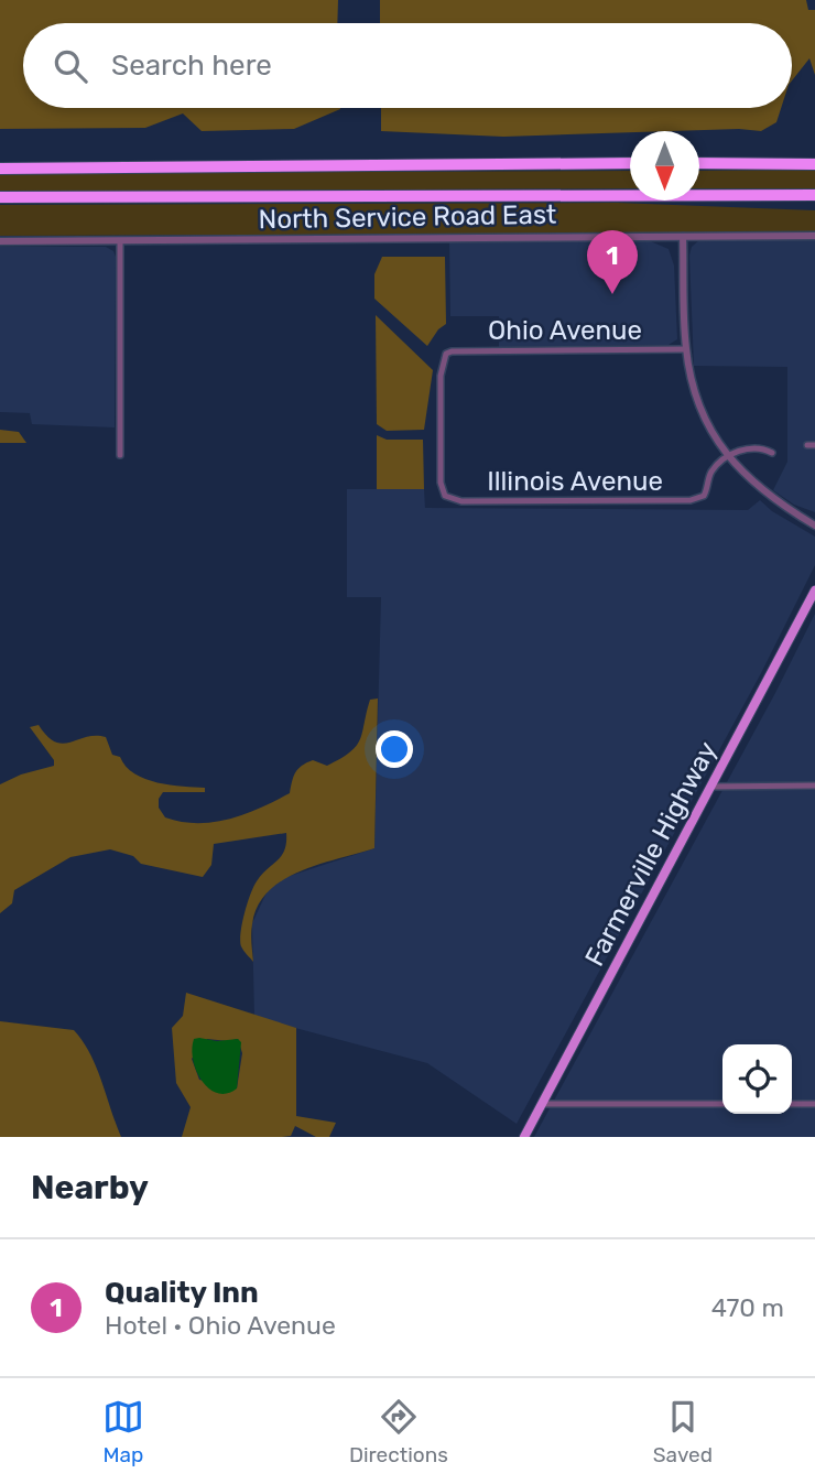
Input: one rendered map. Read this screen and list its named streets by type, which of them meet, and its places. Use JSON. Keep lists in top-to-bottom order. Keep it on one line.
{"streets":{"main road":["Farmerville Highway"],"street":["North Service Road East","Ohio Avenue","Illinois Avenue"]},"crossings":[["Ohio Avenue","Illinois Avenue"]],"north":"bottom","page":{"search":"Search here","pins":"1","heading":"Nearby","list":[{"mark":"1","name":"Quality Inn","note":"Hotel · Ohio Avenue","value":"470 m"}],"nav":["Map","Directions","Saved"]}}
